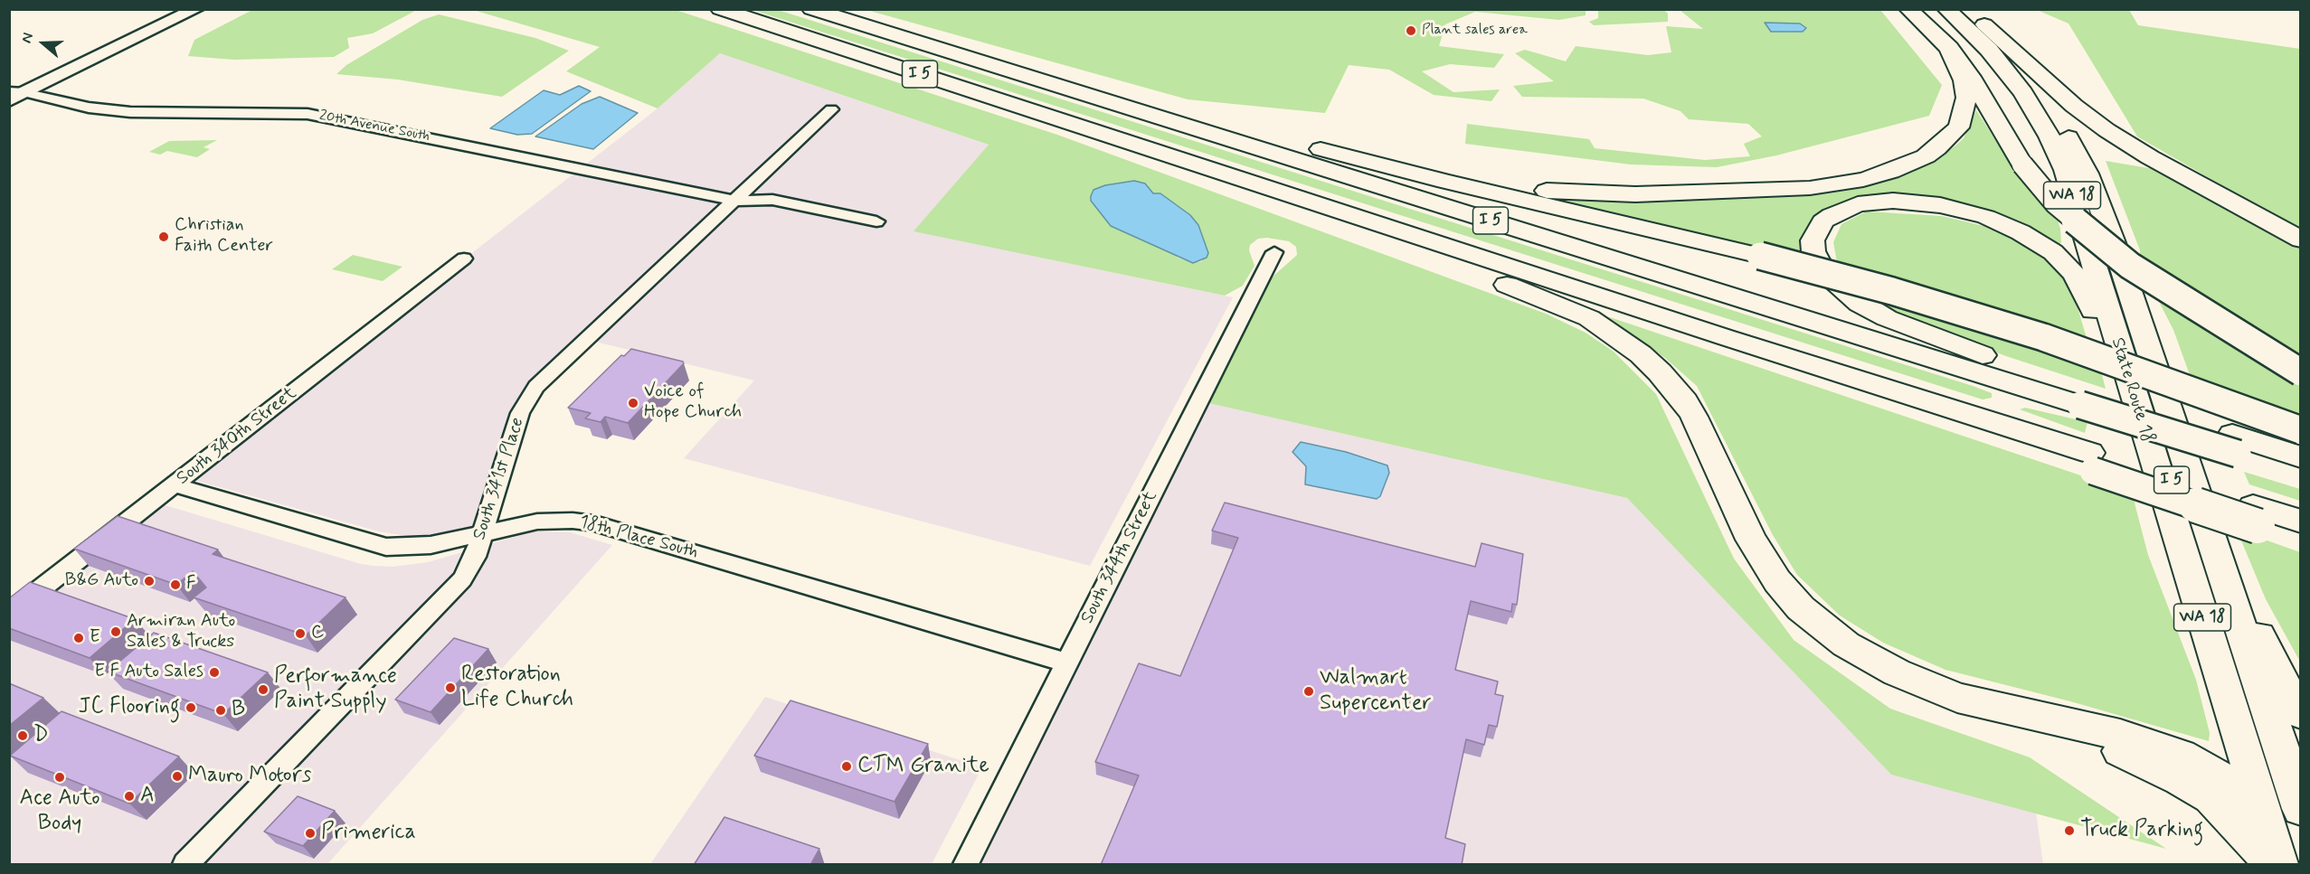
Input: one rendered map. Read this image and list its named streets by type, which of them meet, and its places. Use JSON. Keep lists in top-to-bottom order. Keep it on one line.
{"streets":{"highway":["I 5","WA 18","State Route 18"],"street":["20th Avenue South","South 340th Street","South 341st Place","18th Place South","South 344th Street"]},"crossings":[["20th Avenue South","South 341st Place"],["South 340th Street","18th Place South"],["South 341st Place","18th Place South"],["18th Place South","South 344th Street"]],"places":["Plant sales area","Christian Faith Center","Voice of Hope Church","B&G Auto","F","Armiran Auto Sales & Trucks","C","E","E F Auto Sales","Restoration Life Church","Performance Paint Supply","Walmart Supercenter","JC Flooring","B","D","CTM Granite","Mauro Motors","Ace Auto Body","A","Truck Parking","Primerica"],"north":"left"}
